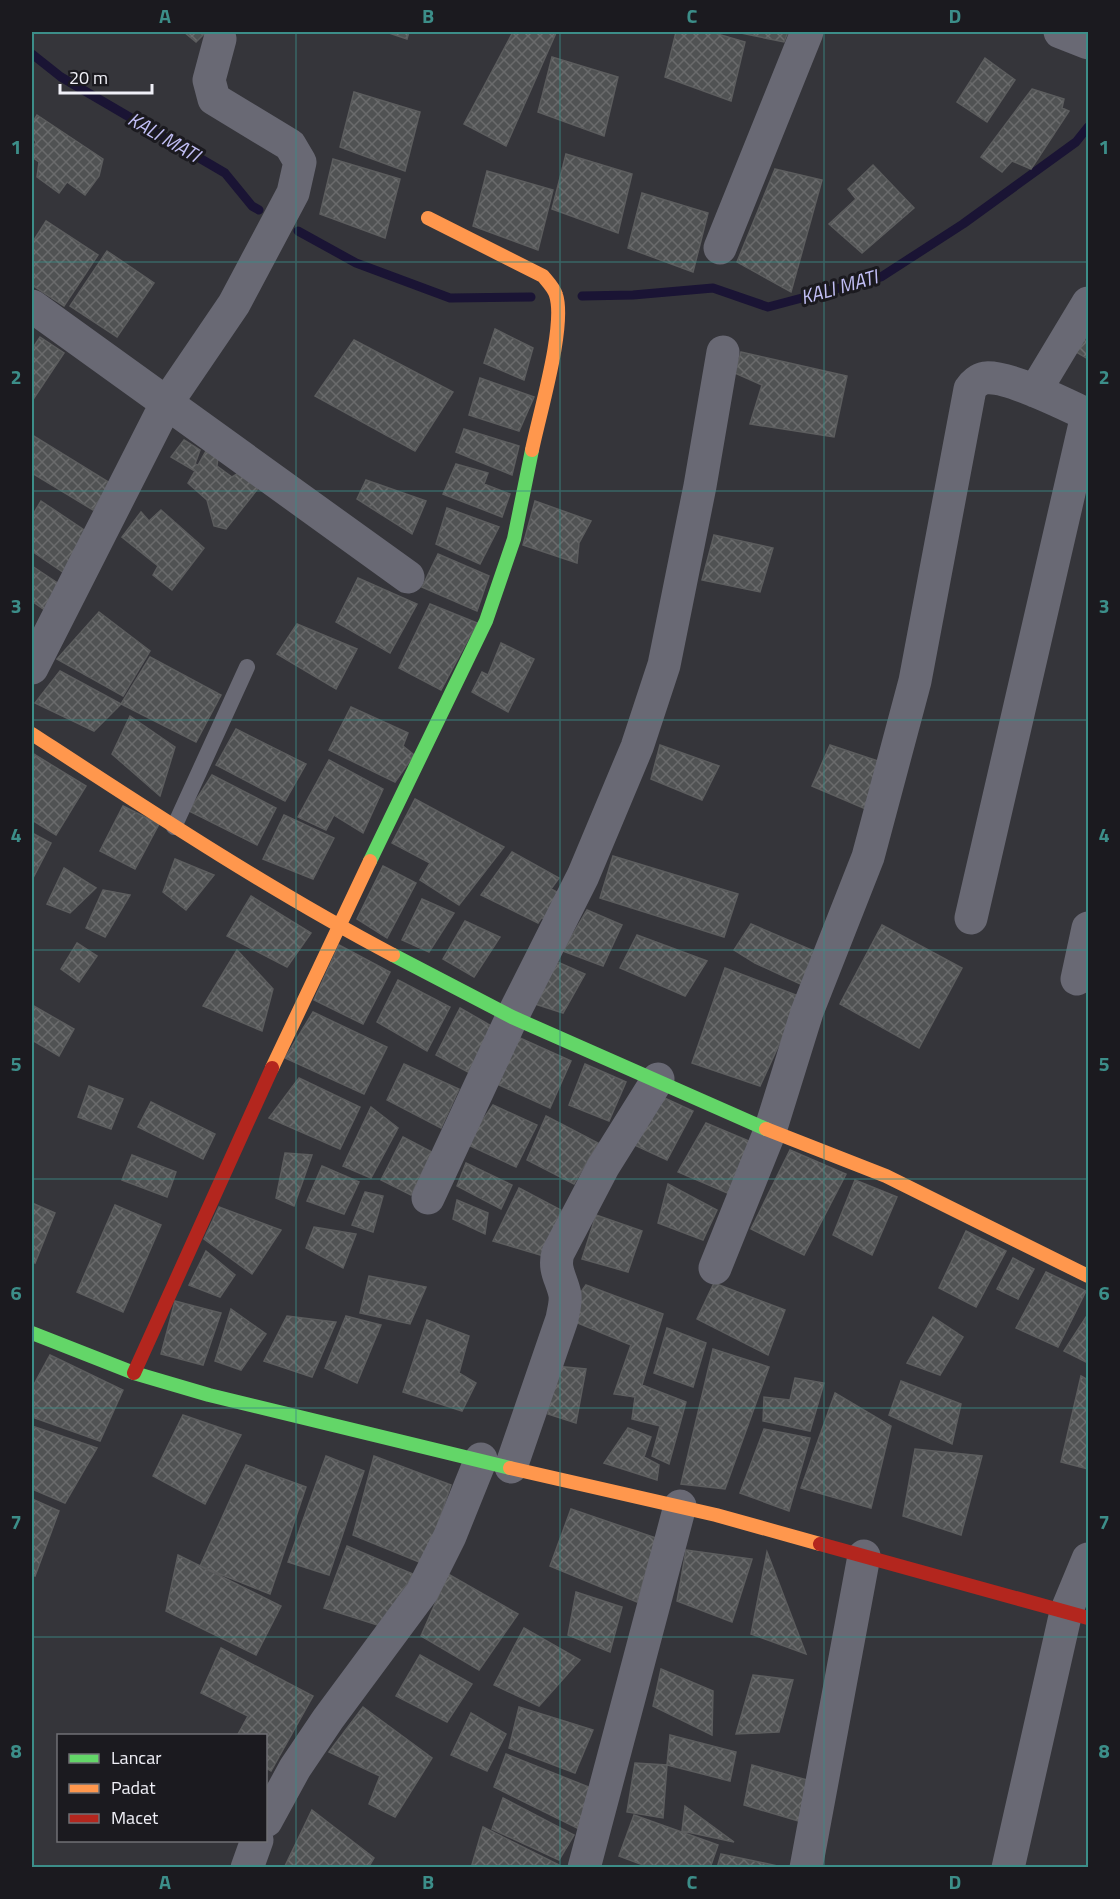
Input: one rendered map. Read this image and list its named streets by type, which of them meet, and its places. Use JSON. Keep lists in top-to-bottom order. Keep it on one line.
{"water":["KALI MATI"],"legend":["Lancar","Padat","Macet"],"scale_bar":"20 m","grid":{"columns":["A","B","C","D"],"rows":["1","2","3","4","5","6","7","8"]}}
